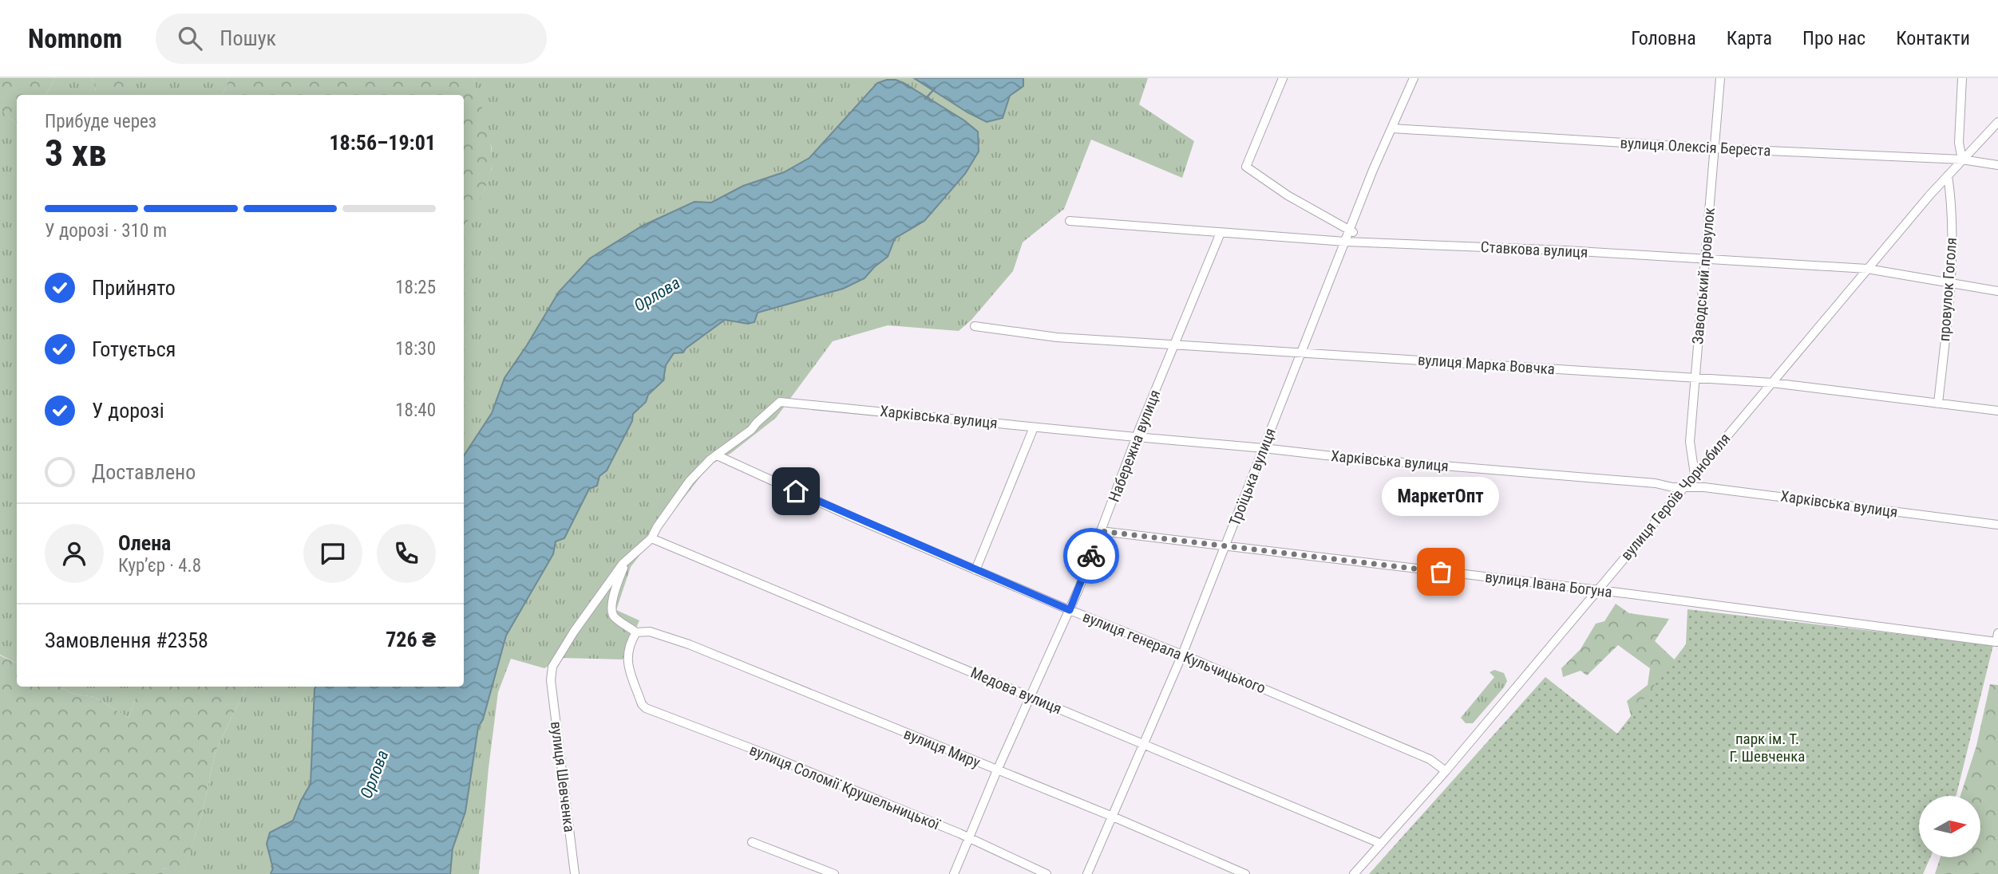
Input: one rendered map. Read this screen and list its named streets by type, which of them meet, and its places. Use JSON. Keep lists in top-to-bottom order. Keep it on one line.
{"streets":{"street":["вулиця Олексія Береста","Ставкова вулиця","Заводський провулок","провулок Гоголя","вулиця Марка Вовчка","Харківська вулиця","Набережна вулиця","Троїцька вулиця","вулиця Героїв Чорнобиля","вулиця Івана Богуна","вулиця генерала Кульчицького","Медова вулиця","вулиця Миру","вулиця Шевченка","вулиця Соломії Крушельницької"]},"crossings":[["вулиця Олексія Береста","Заводський провулок"],["вулиця Олексія Береста","Троїцька вулиця"],["вулиця Олексія Береста","вулиця Героїв Чорнобиля"],["Ставкова вулиця","Заводський провулок"],["Ставкова вулиця","провулок Гоголя"],["Ставкова вулиця","Набережна вулиця"],["Ставкова вулиця","Троїцька вулиця"],["Ставкова вулиця","вулиця Героїв Чорнобиля"],["Заводський провулок","вулиця Марка Вовчка"],["Заводський провулок","вулиця Героїв Чорнобиля"],["провулок Гоголя","вулиця Марка Вовчка"],["провулок Гоголя","вулиця Героїв Чорнобиля"],["вулиця Марка Вовчка","Набережна вулиця"],["вулиця Марка Вовчка","Троїцька вулиця"],["вулиця Марка Вовчка","вулиця Героїв Чорнобиля"],["Харківська вулиця","Набережна вулиця"],["Харківська вулиця","Троїцька вулиця"],["Харківська вулиця","вулиця Героїв Чорнобиля"],["Харківська вулиця","вулиця генерала Кульчицького"],["Набережна вулиця","вулиця Івана Богуна"],["Набережна вулиця","вулиця генерала Кульчицького"],["Набережна вулиця","Медова вулиця"],["Набережна вулиця","вулиця Миру"],["Набережна вулиця","вулиця Соломії Крушельницької"],["Троїцька вулиця","вулиця Івана Богуна"],["Троїцька вулиця","вулиця генерала Кульчицького"],["Троїцька вулиця","Медова вулиця"],["Троїцька вулиця","вулиця Миру"],["вулиця Героїв Чорнобиля","вулиця Івана Богуна"],["вулиця Героїв Чорнобиля","вулиця генерала Кульчицького"],["вулиця Героїв Чорнобиля","Медова вулиця"],["вулиця Миру","вулиця Соломії Крушельницької"]],"water":["Орлова"],"parks":["парк ім. Т. Г. Шевченка"],"places":["МаркетОпт"],"north":"right","page":{"header":"Nomnom","search":"Пошук","nav":["Головна","Карта","Про нас","Контакти"],"heading":["3 хв","Прибуде через","18:56–19:01"],"panel":["Олена","Кур’єр · 4.8","Замовлення #2358","726 ₴"],"bar":"У дорозі · 310 m","list":[["Прийнято","18:25"],["Готується","18:30"],["У дорозі","18:40"],"Доставлено"],"bubble":"МаркетОпт"}}
